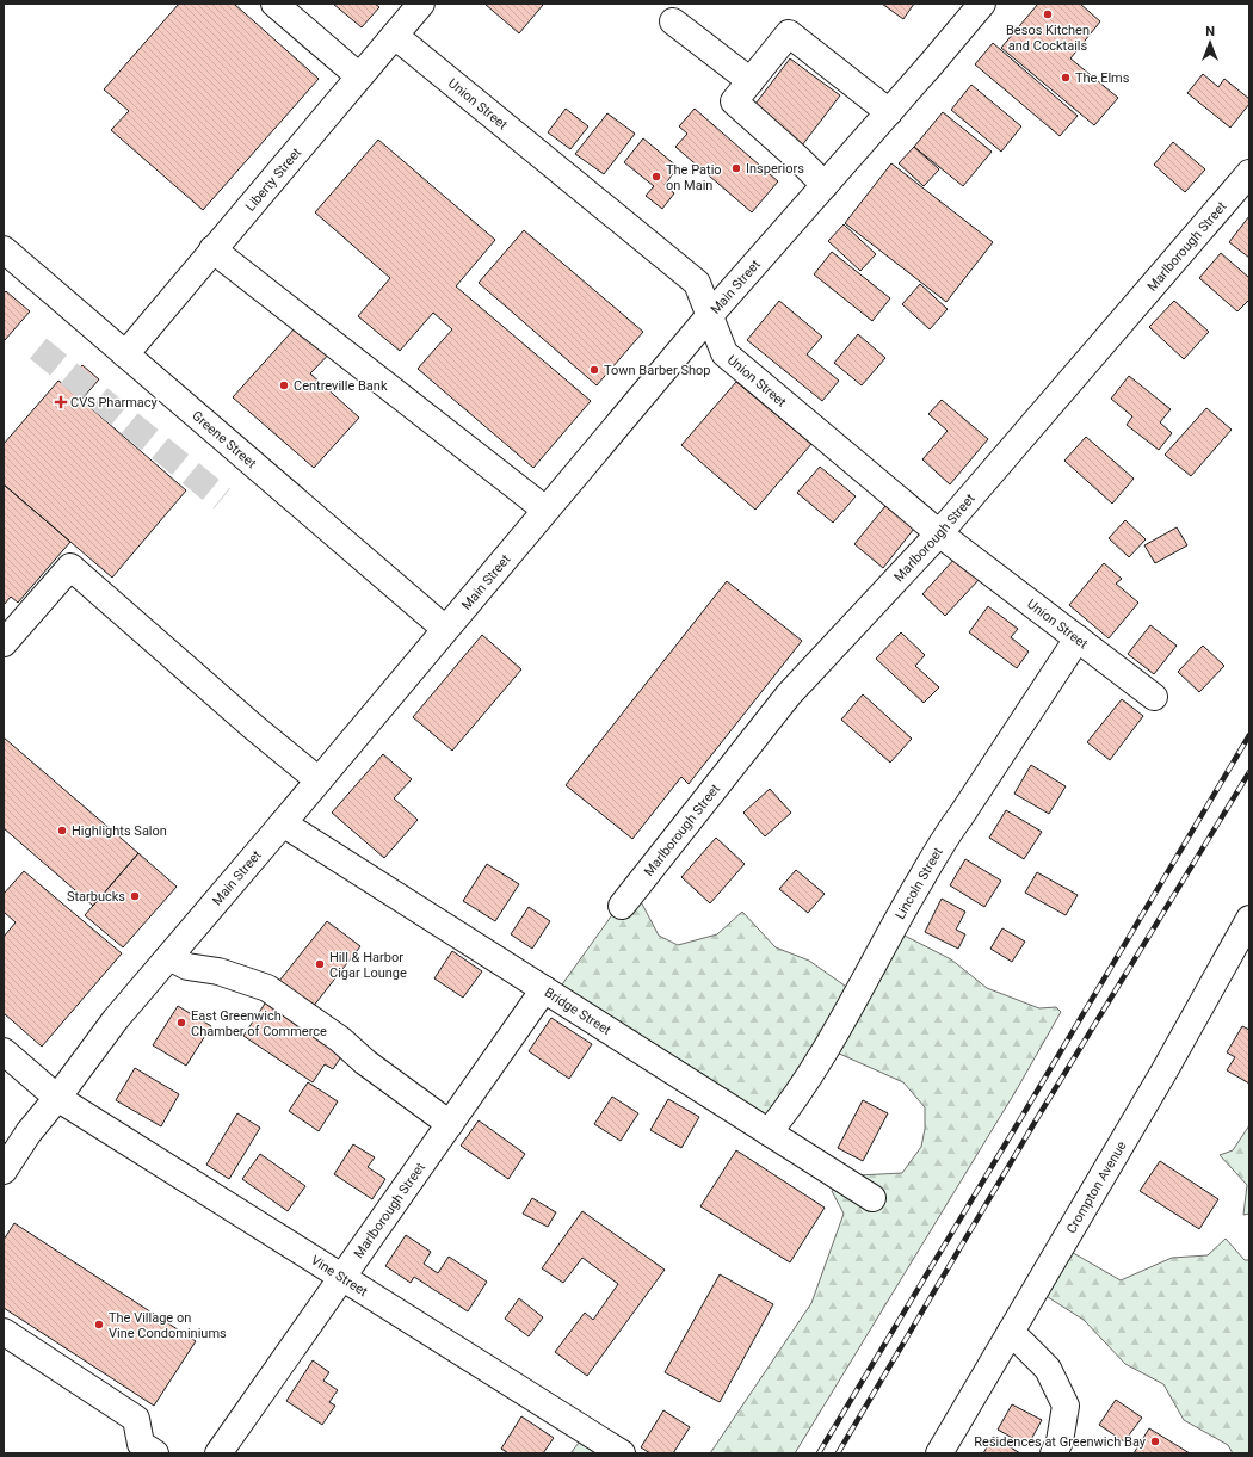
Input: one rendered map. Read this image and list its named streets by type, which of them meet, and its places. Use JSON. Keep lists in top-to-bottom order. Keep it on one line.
{"streets":{"street":["Union Street","Liberty Street","Marlborough Street","Main Street","Greene Street","Lincoln Street","Bridge Street","Crompton Avenue","Vine Street"]},"crossings":[["Union Street","Liberty Street"],["Union Street","Marlborough Street"],["Union Street","Main Street"],["Union Street","Lincoln Street"],["Liberty Street","Greene Street"],["Marlborough Street","Bridge Street"],["Marlborough Street","Vine Street"],["Main Street","Greene Street"],["Main Street","Bridge Street"],["Main Street","Vine Street"],["Lincoln Street","Bridge Street"]],"places":{"other":["Besos Kitchen and Cocktails","The Elms","Insperiors","The Patio on Main","Town Barber Shop","Centreville Bank","Highlights Salon","Starbucks","Hill & Harbor Cigar Lounge","East Greenwich Chamber of Commerce","The Village on Vine Condominiums","Residences at Greenwich Bay"],"health":["CVS Pharmacy"]},"north":"top"}
